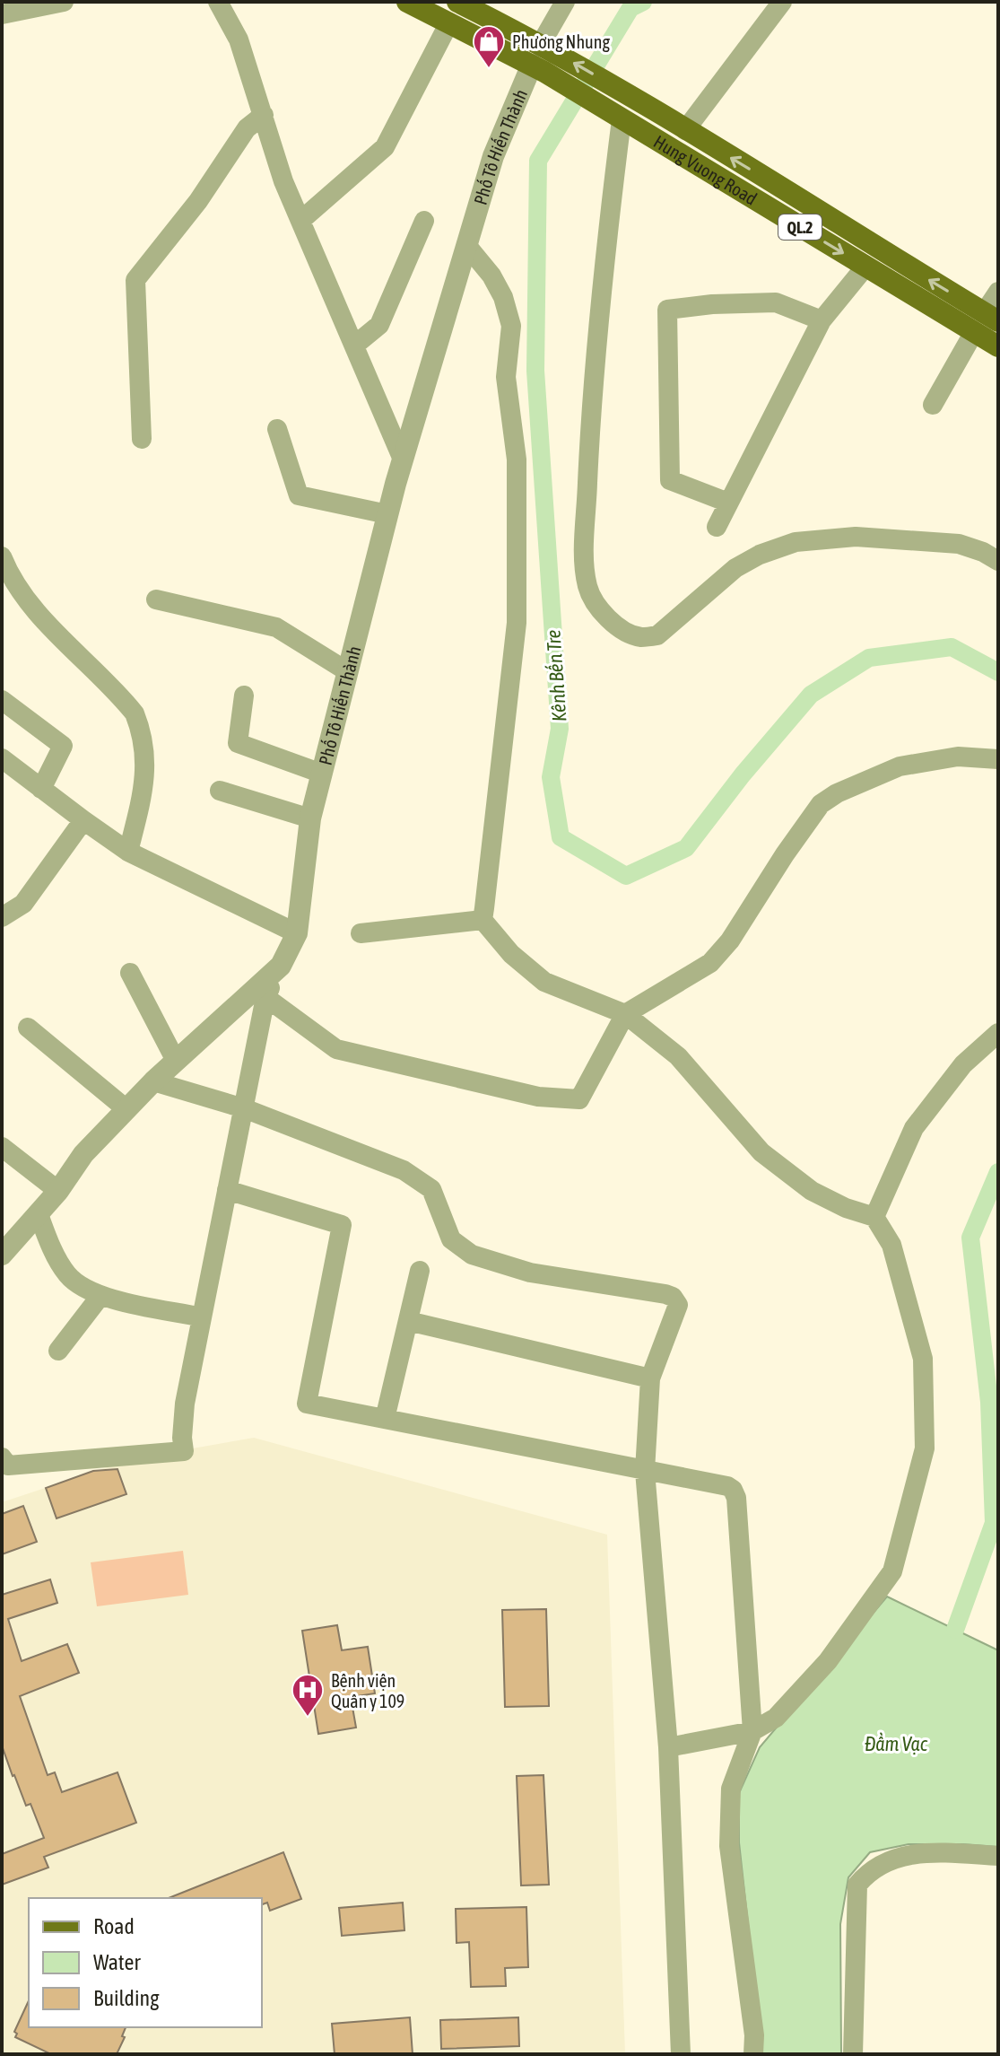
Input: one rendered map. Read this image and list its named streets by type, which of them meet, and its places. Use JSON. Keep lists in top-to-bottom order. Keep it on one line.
{"streets":{"main road":["Hung Vuong Road","QL.2"],"street":["Phố Tô Hiến Thành"]},"crossings":[["Phố Tô Hiến Thành","Hung Vuong Road"]],"water":["Kênh Bến Tre","Đầm Vạc"],"places":{"shop":["Phương Nhung"],"hospital":["Bệnh viện Quân y 109"]},"legend":["Road","Water","Building"]}
